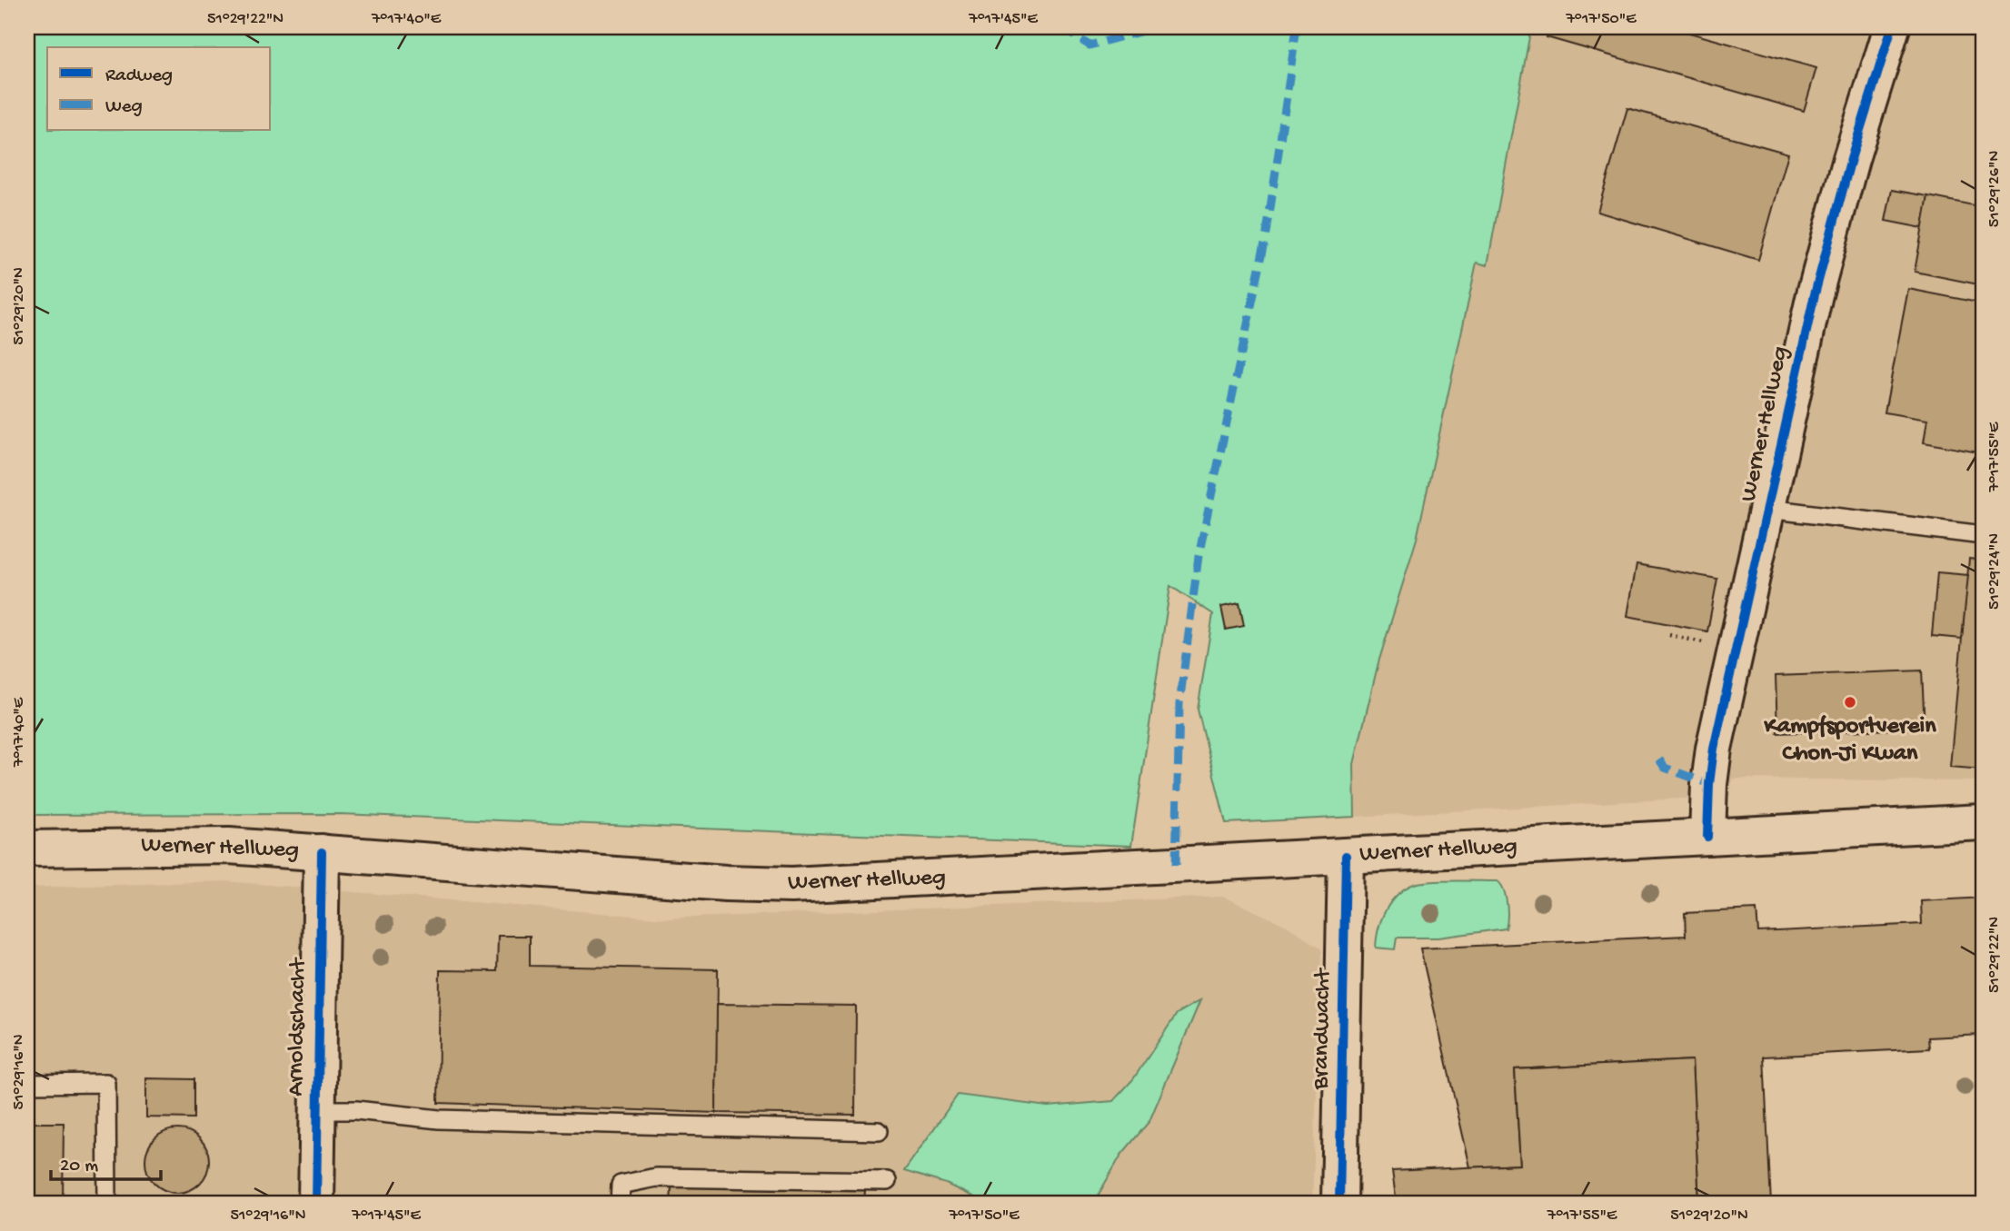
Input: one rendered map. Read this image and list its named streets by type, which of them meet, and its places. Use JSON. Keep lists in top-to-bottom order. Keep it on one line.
{"streets":{"main road":["Werner Hellweg","Arnoldschacht","Brandwacht"]},"crossings":[["Werner Hellweg","Arnoldschacht"],["Werner Hellweg","Brandwacht"]],"places":["Kampfsportverein Chon-Ji Kwan"],"legend":["Radweg","Weg"],"scale_bar":"20 m","coordinates":["51°29'22\"N","7°17'40\"E","7°17'45\"E","7°17'50\"E","51°29'26\"N","51°29'20\"N","7°17'55\"E","51°29'24\"N","51°29'16\"N"]}
